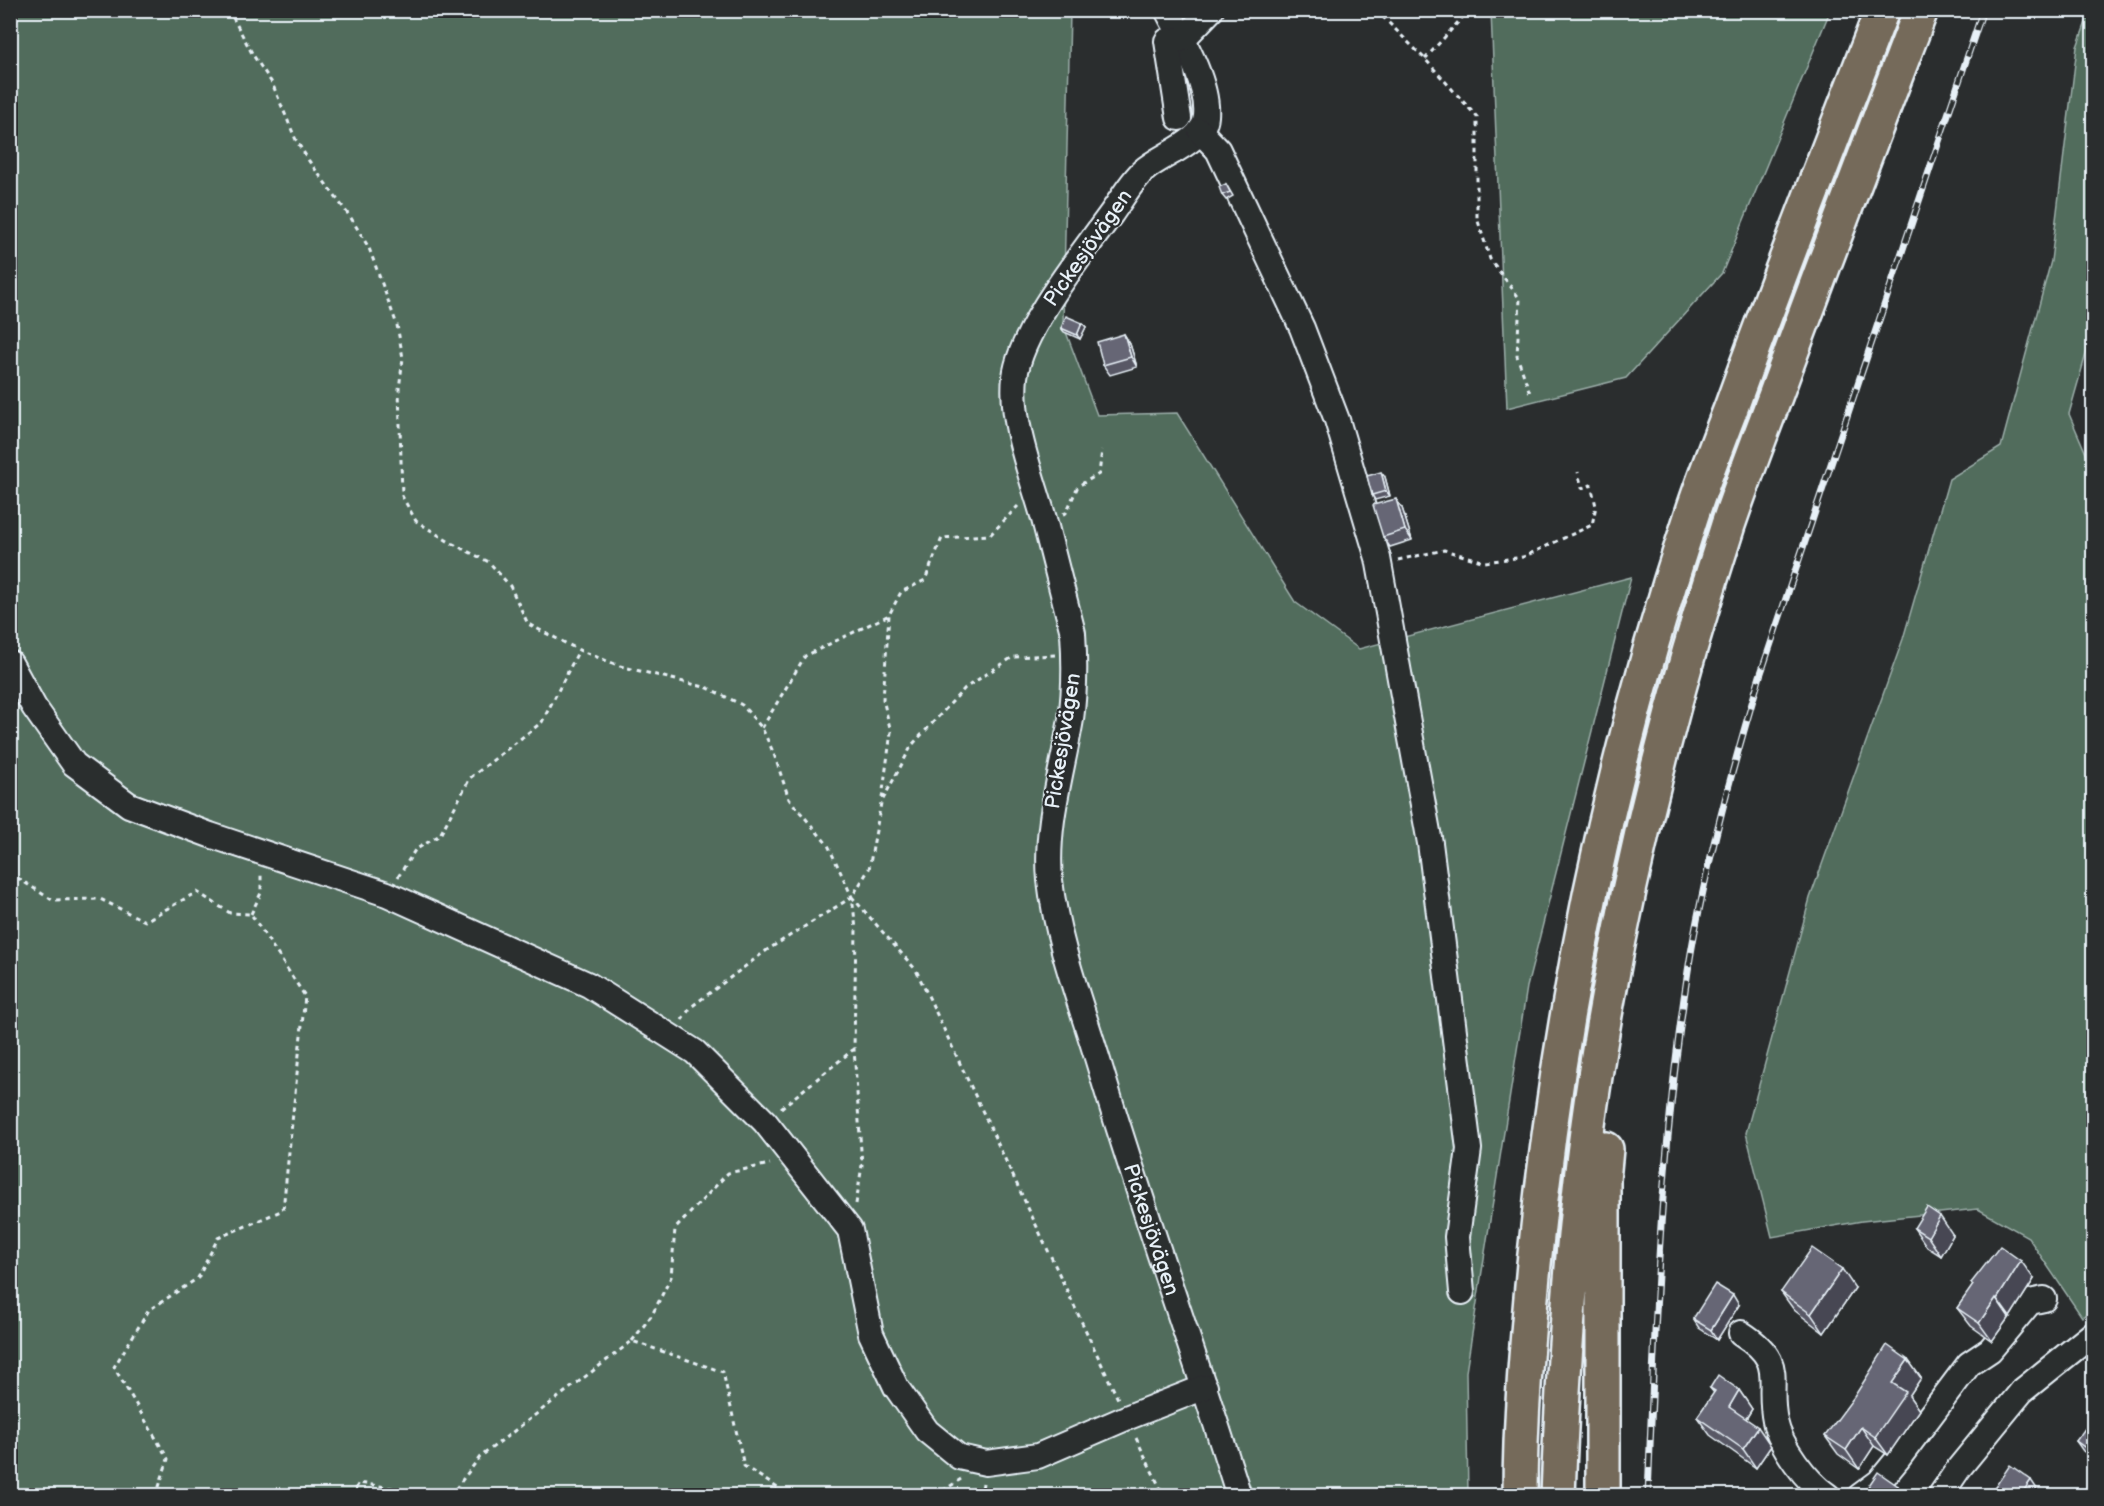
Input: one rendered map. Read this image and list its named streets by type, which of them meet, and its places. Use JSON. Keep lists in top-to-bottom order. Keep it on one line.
{"streets":{"street":["Pickesjövägen"]}}
